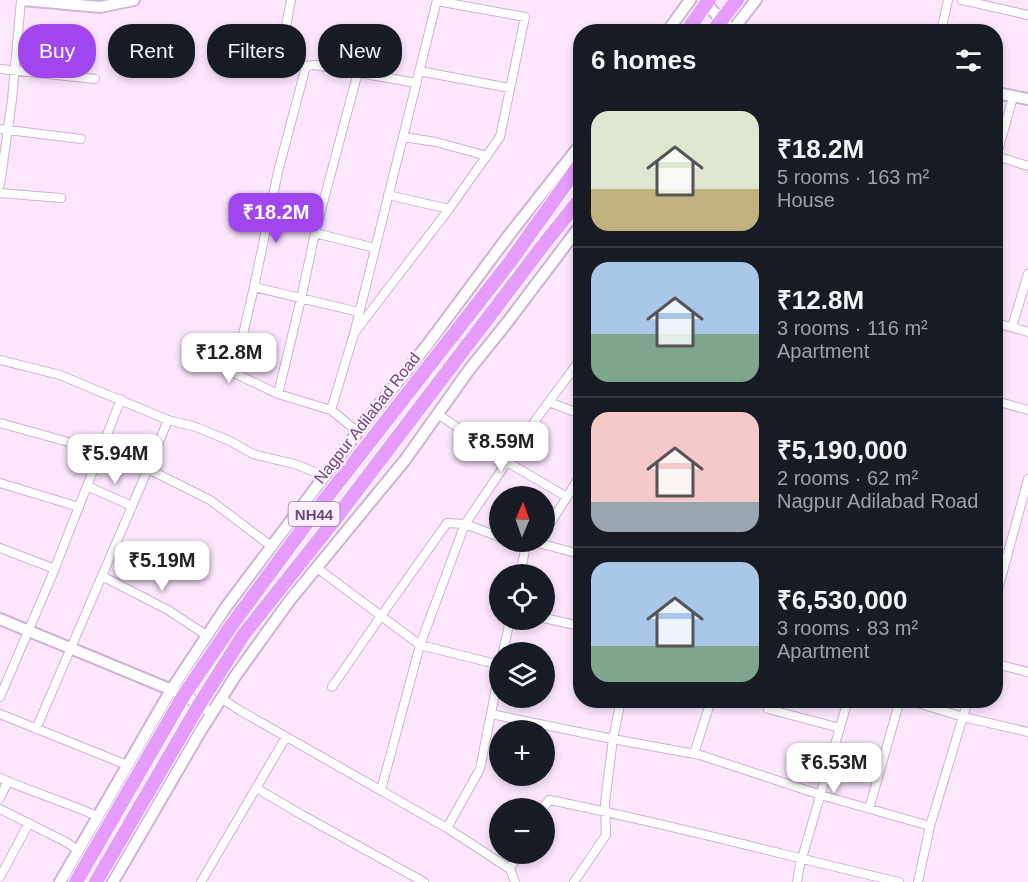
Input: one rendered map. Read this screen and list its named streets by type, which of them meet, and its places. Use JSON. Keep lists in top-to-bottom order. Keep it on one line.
{"streets":{"highway":["Nagpur Adilabad Road","NH44"]},"north":"top","page":{"chip":["Buy","Rent","Filters","New"],"heading":"6 homes","list":[{"name":"₹18.2M","note":"5 rooms · 163 m² · House"},{"name":"₹12.8M","note":"3 rooms · 116 m² · Apartment"},{"name":"₹5,190,000","note":"2 rooms · 62 m² · Nagpur Adilabad Road"},{"name":"₹6,530,000","note":"3 rooms · 83 m² · Apartment"}],"price":["₹18.2M","₹12.8M","₹8.59M","₹5.94M","₹5.19M","₹6.53M"],"map_buttons":["+","−"]}}
